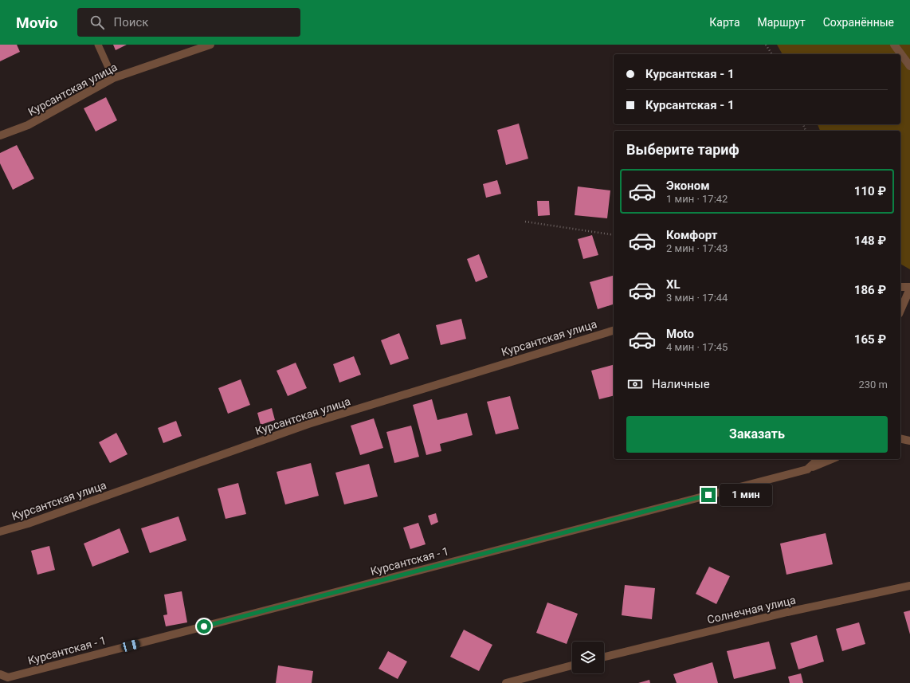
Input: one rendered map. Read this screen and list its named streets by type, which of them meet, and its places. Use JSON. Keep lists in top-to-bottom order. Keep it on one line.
{"streets":{"street":["Курсантская улица","Курсантская - 1","Солнечная улица"]},"page":{"header":"Movio","search":"Поиск","nav":["Карта","Маршрут","Сохранённые"],"banner":["Курсантская - 1","Курсантская - 1"],"heading":"Выберите тариф","list":[{"name":"Эконом","note":"1 мин · 17:42","value":"110 ₽"},{"name":"Комфорт","note":"2 мин · 17:43","value":"148 ₽"},{"name":"XL","note":"3 мин · 17:44","value":"186 ₽"},{"name":"Moto","note":"4 мин · 17:45","value":"165 ₽"}],"pay":["Наличные","230 m"],"buttons":"Заказать","bubble":"1 мин"}}
